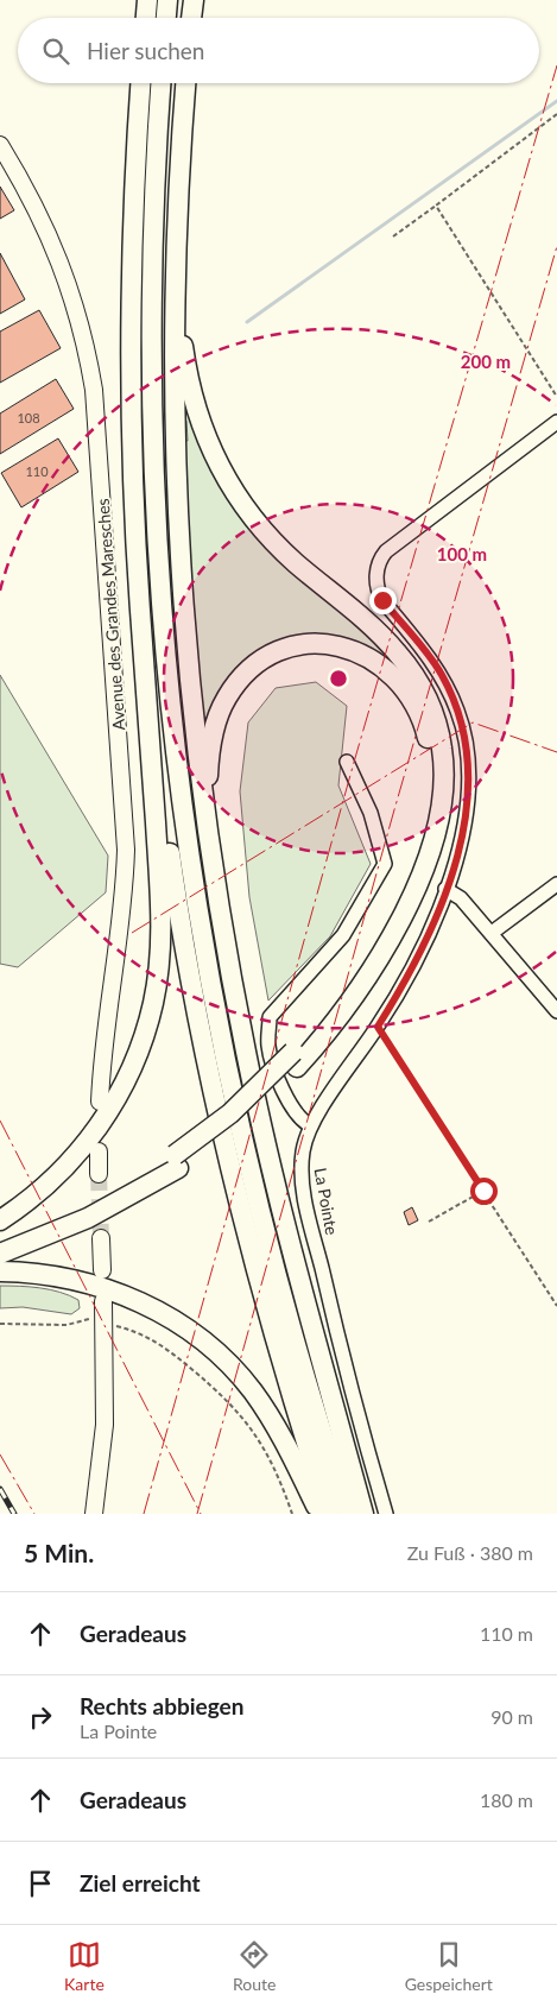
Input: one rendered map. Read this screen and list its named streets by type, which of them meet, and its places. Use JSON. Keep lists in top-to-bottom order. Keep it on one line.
{"streets":{"main road":["Avenue des Grandes Maresches"],"street":["La Pointe"]},"house_numbers":["108","110"],"page":{"search":"Hier suchen","heading":["5 Min.","Zu Fuß · 380 m"],"list":[["Geradeaus","110 m"],["Rechts abbiegen","La Pointe","90 m"],["Geradeaus","180 m"],"Ziel erreicht"],"nav":["Karte","Route","Gespeichert"]},"rings":["200 m","100 m"]}
